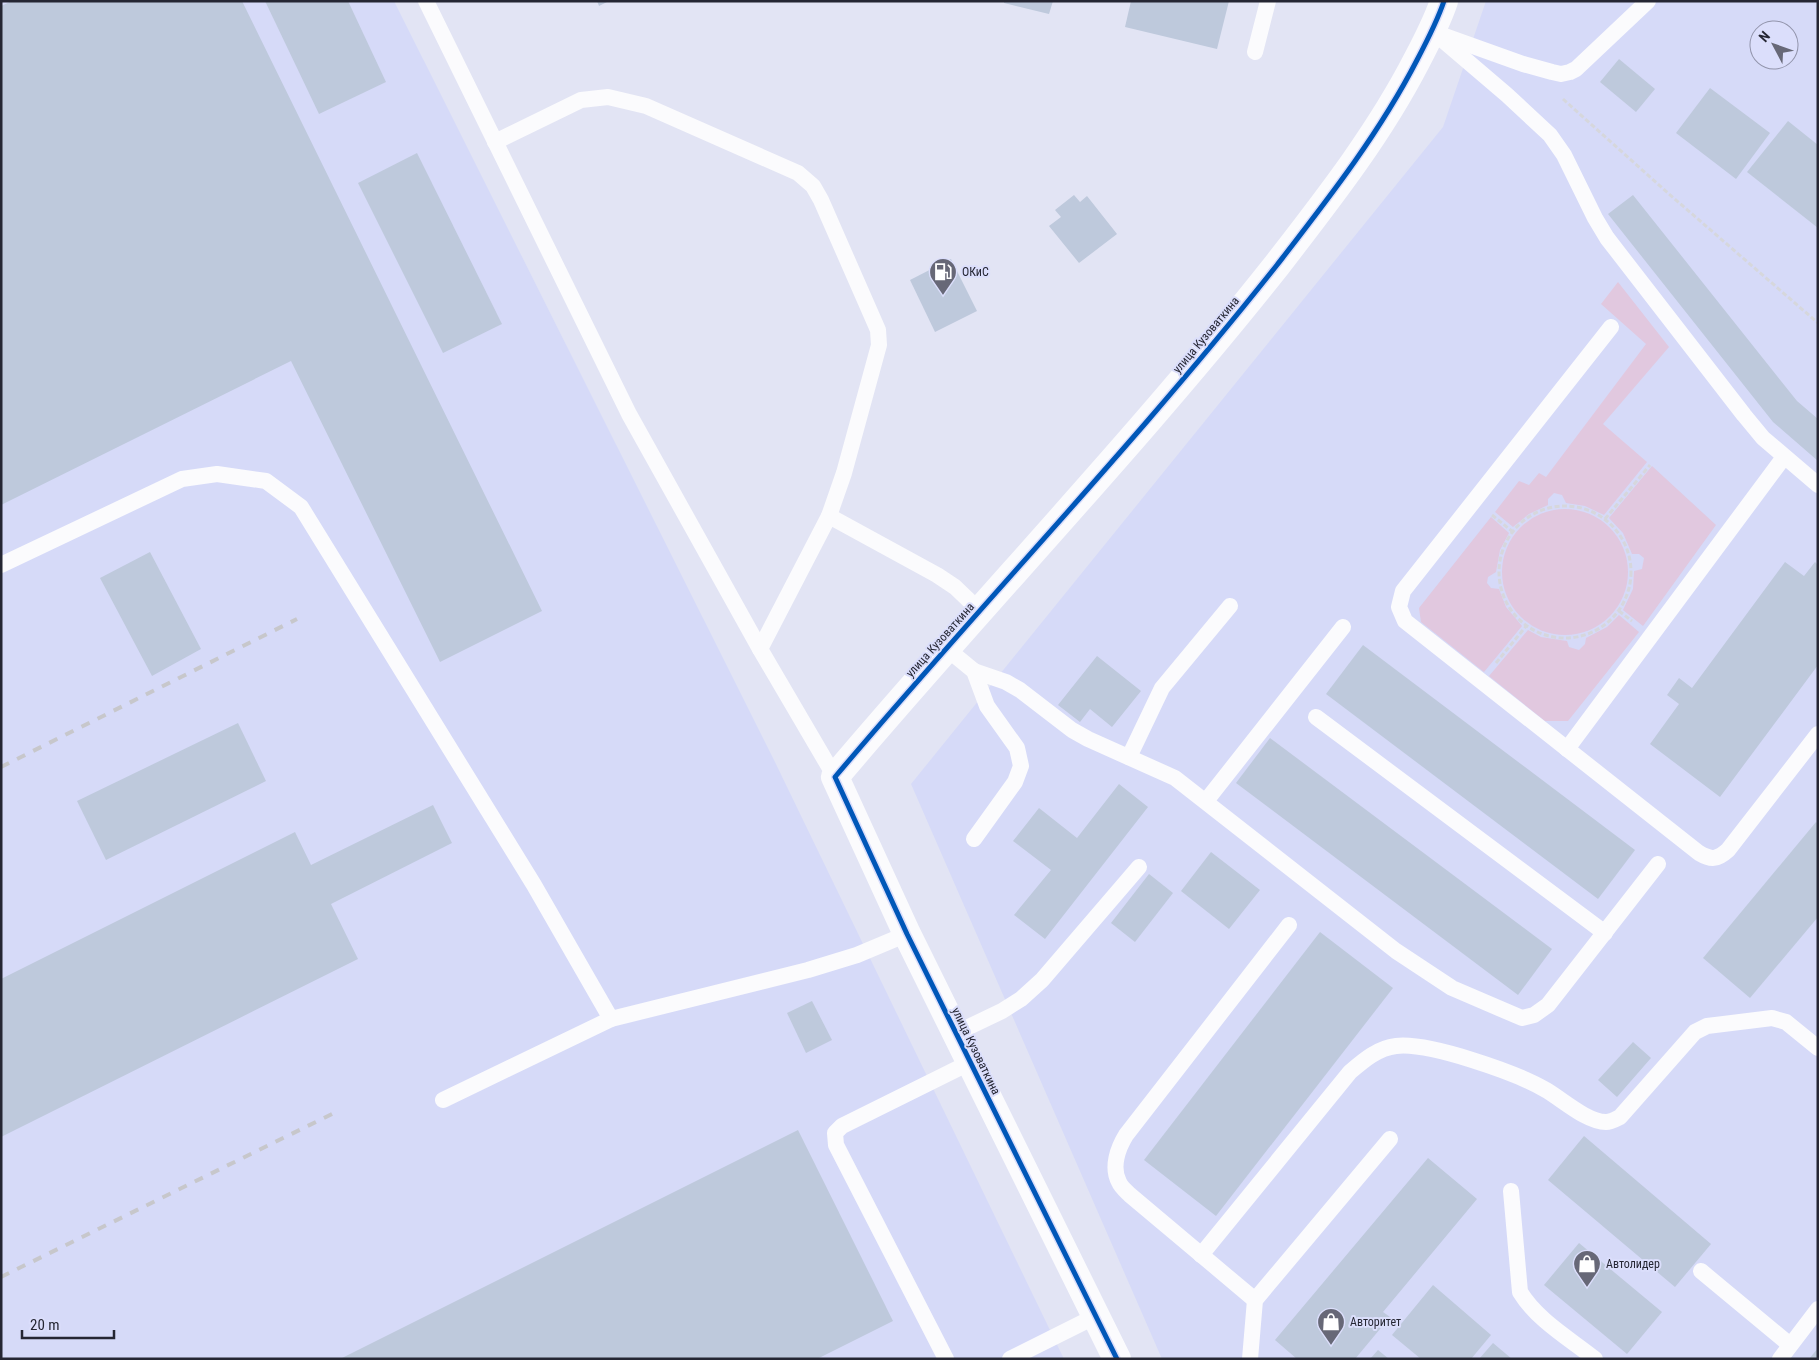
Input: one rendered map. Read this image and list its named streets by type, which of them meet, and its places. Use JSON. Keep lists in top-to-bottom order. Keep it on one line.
{"streets":{"street":["улица Кузоваткина"]},"places":{"fuel station":["ОКиС"],"shop":["Автолидер","Авторитет"]},"scale_bar":"20 m","north":"top left"}
